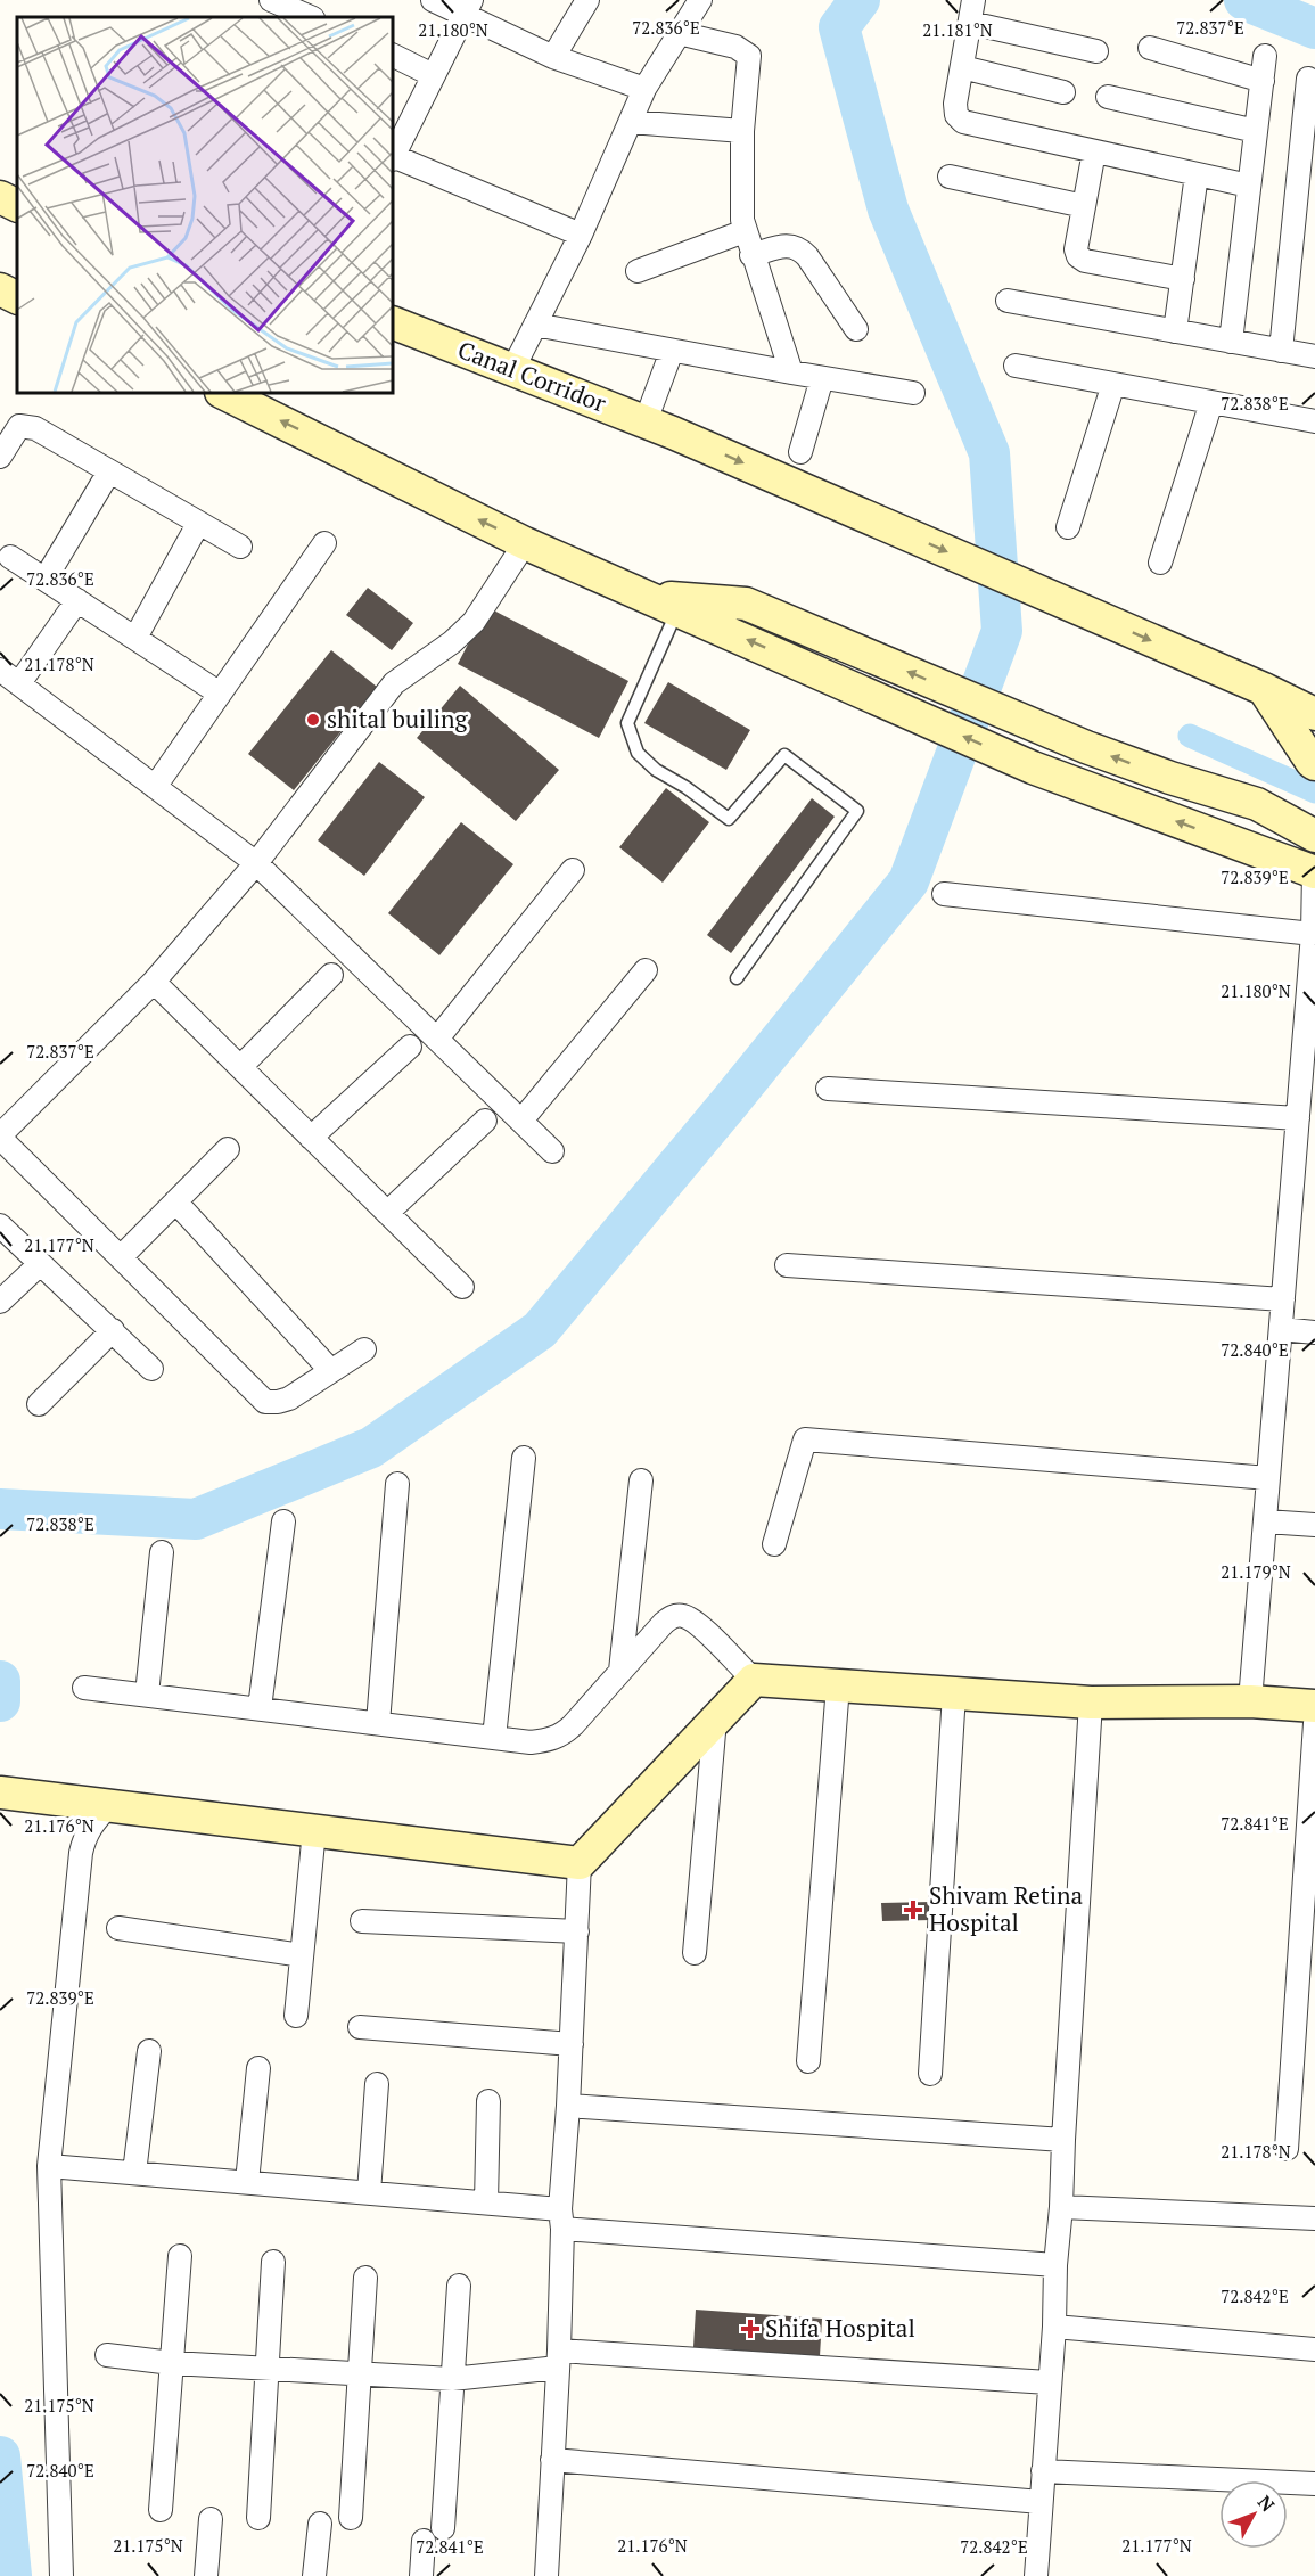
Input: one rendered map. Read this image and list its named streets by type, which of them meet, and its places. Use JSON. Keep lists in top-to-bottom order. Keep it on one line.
{"streets":{"main road":["Canal Corridor"]},"places":{"other":["shital builing"],"health":["Shivam Retina Hospital","Shifa Hospital"]},"north":"top right","coordinates":["72.836°E","72.837°E","21.180°N","21.181°N","72.838°E","21.178°N","72.839°E","21.177°N","72.840°E","21.179°N","72.841°E","21.176°N","72.842°E","21.175°N"]}
